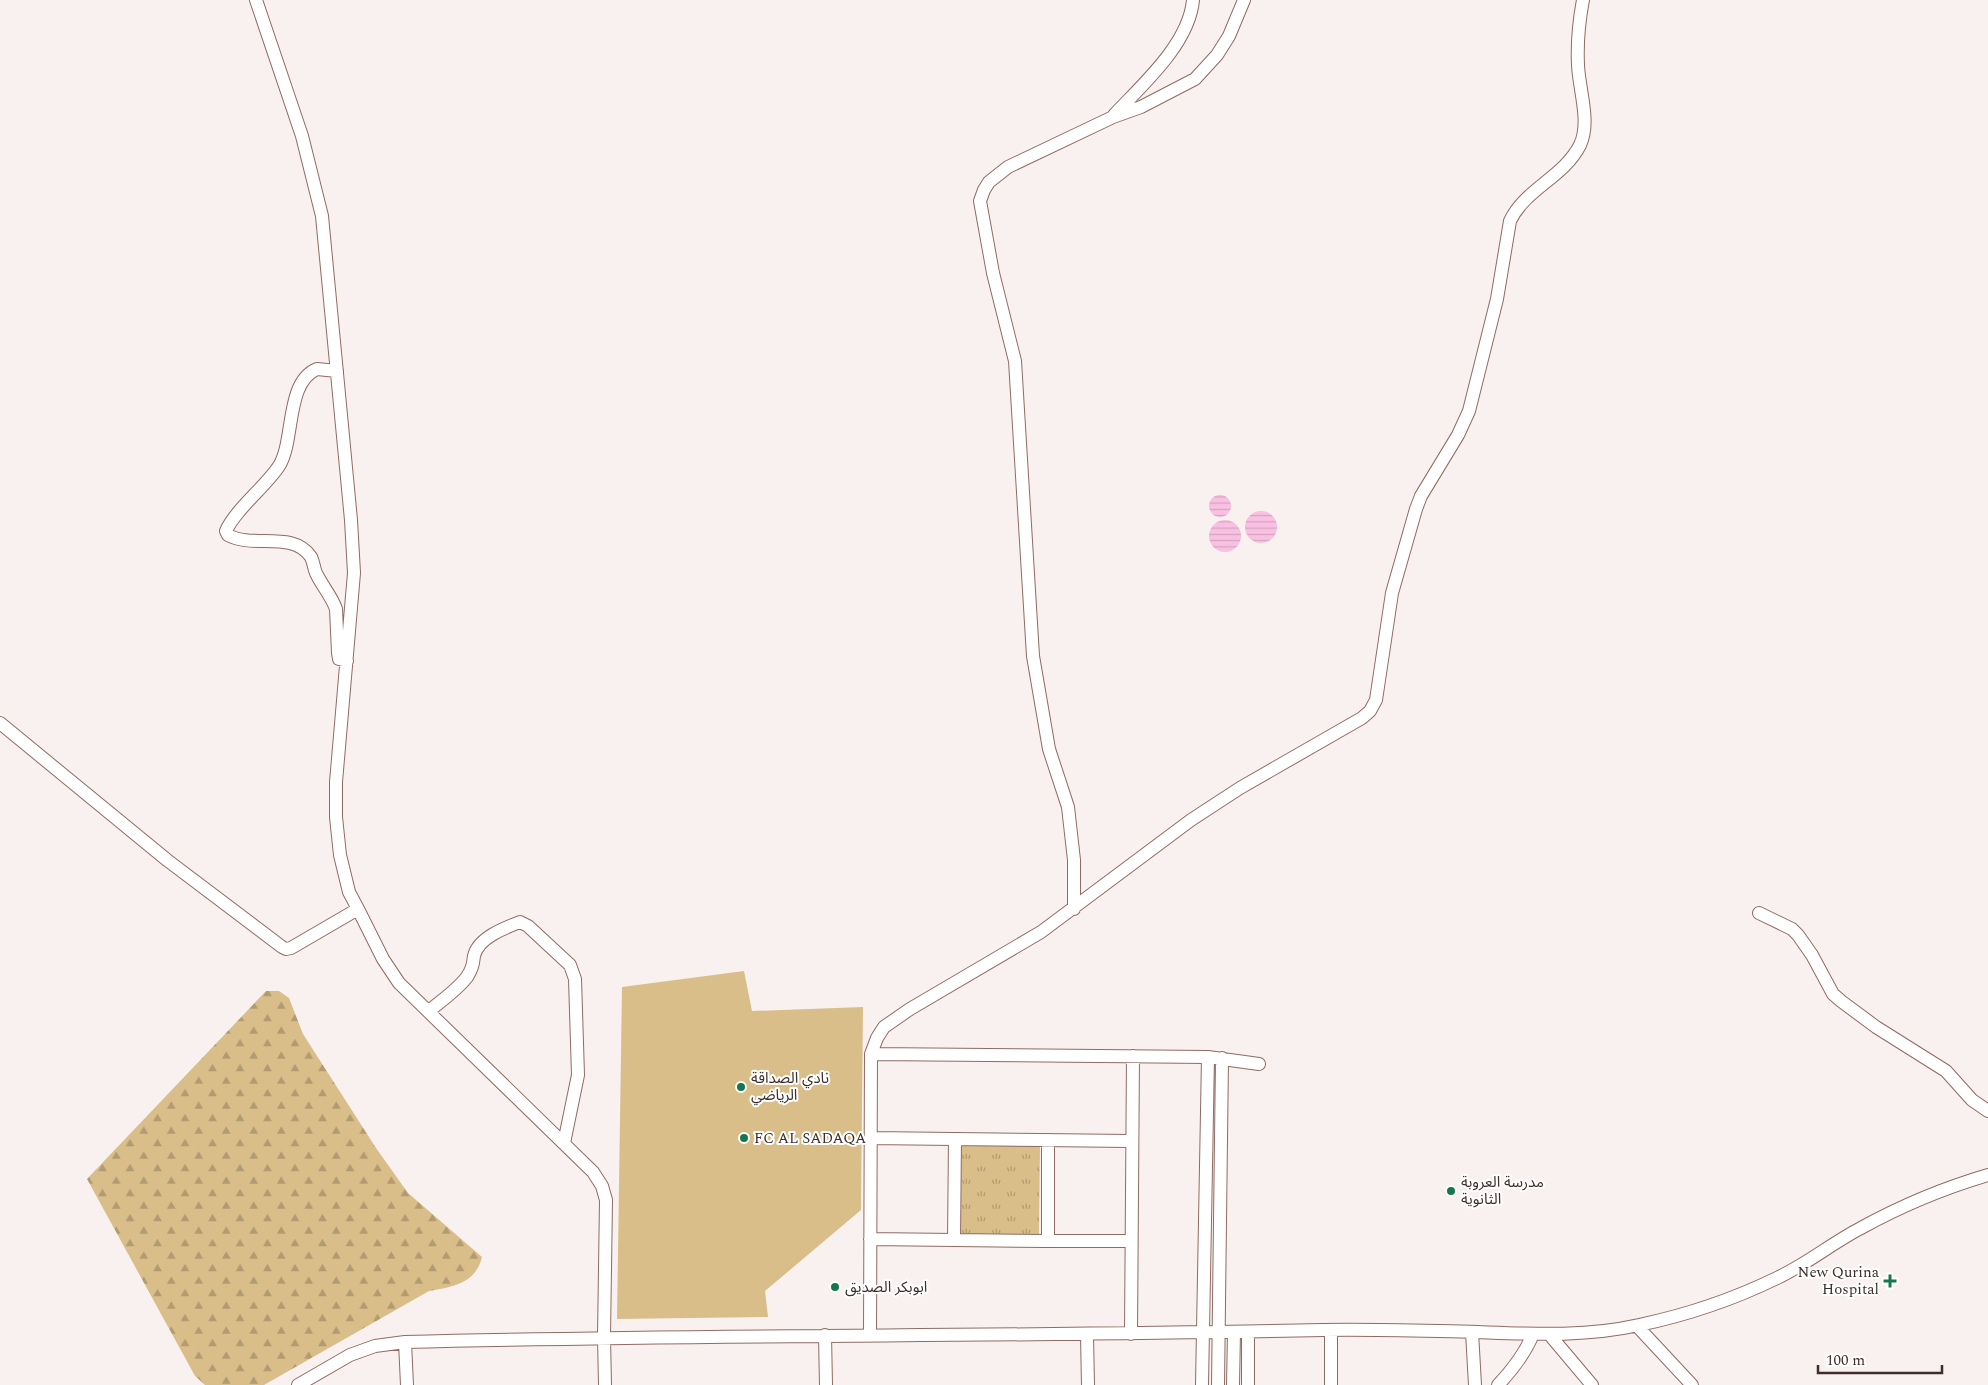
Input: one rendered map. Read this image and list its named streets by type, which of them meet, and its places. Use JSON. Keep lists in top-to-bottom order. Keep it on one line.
{"places":{"other":["نادي الصداقة الرياضي","FC AL SADAQA","مدرسة العروبة الثانوية","ابوبكر الصديق"],"health":["New Qurina Hospital"]},"scale_bar":"100 m"}
